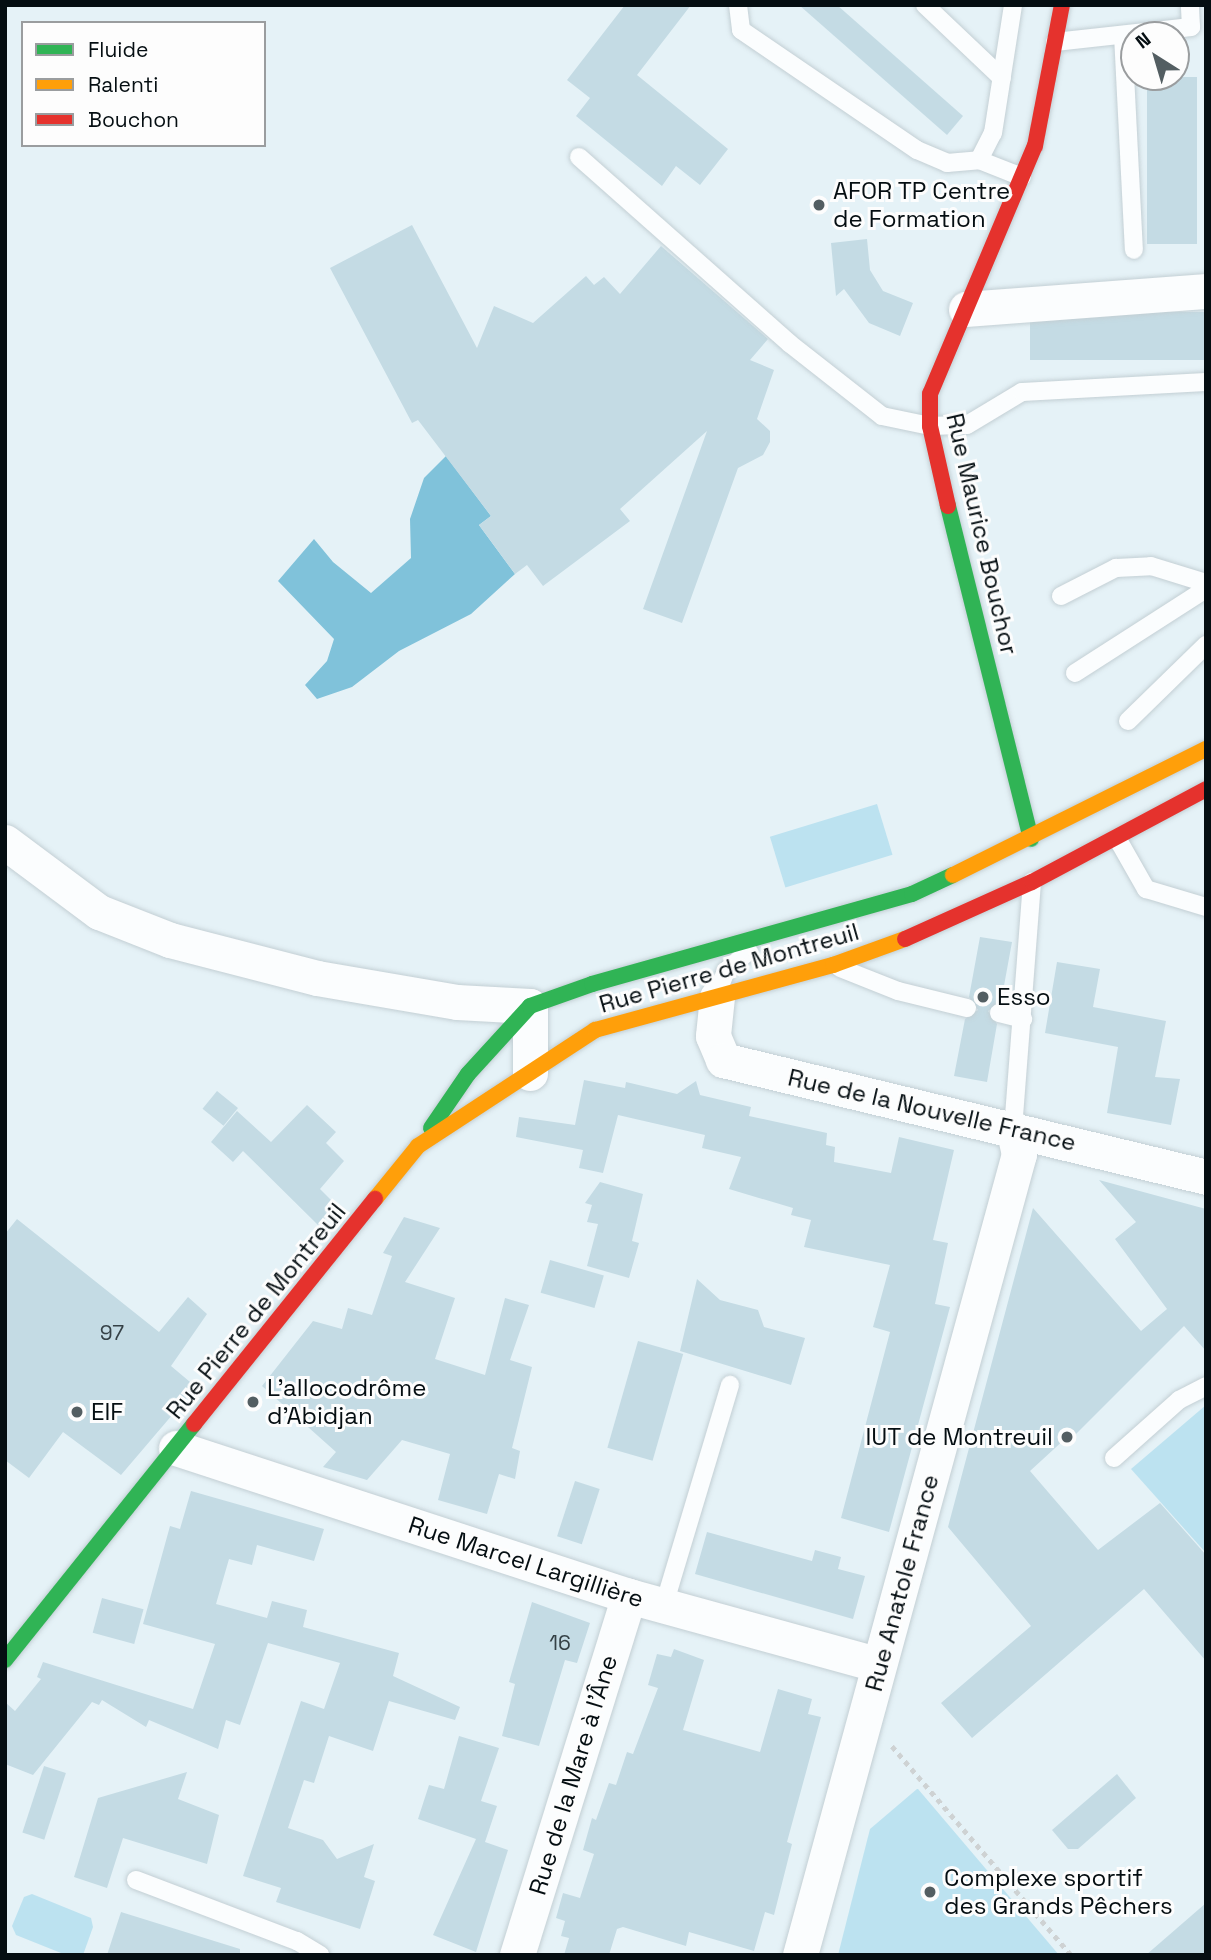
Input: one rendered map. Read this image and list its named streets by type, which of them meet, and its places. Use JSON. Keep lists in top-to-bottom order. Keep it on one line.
{"streets":{"main road":["Rue Maurice Bouchor","Rue Pierre de Montreuil"],"street":["Rue de la Nouvelle France","Rue Marcel Largillière","Rue Anatole France","Rue de la Mare à l'Âne"]},"crossings":[["Rue Maurice Bouchor","Rue Pierre de Montreuil"],["Rue Pierre de Montreuil","Rue de la Nouvelle France"],["Rue Pierre de Montreuil","Rue Marcel Largillière"],["Rue de la Nouvelle France","Rue Anatole France"],["Rue Marcel Largillière","Rue Anatole France"],["Rue Marcel Largillière","Rue de la Mare à l'Âne"]],"places":["AFOR TP Centre de Formation","Esso","L'allocodrôme d'Abidjan","EIF","IUT de Montreuil","Complexe sportif des Grands Pêchers"],"house_numbers":["97","16"],"legend":["Fluide","Ralenti","Bouchon"],"north":"top left"}
